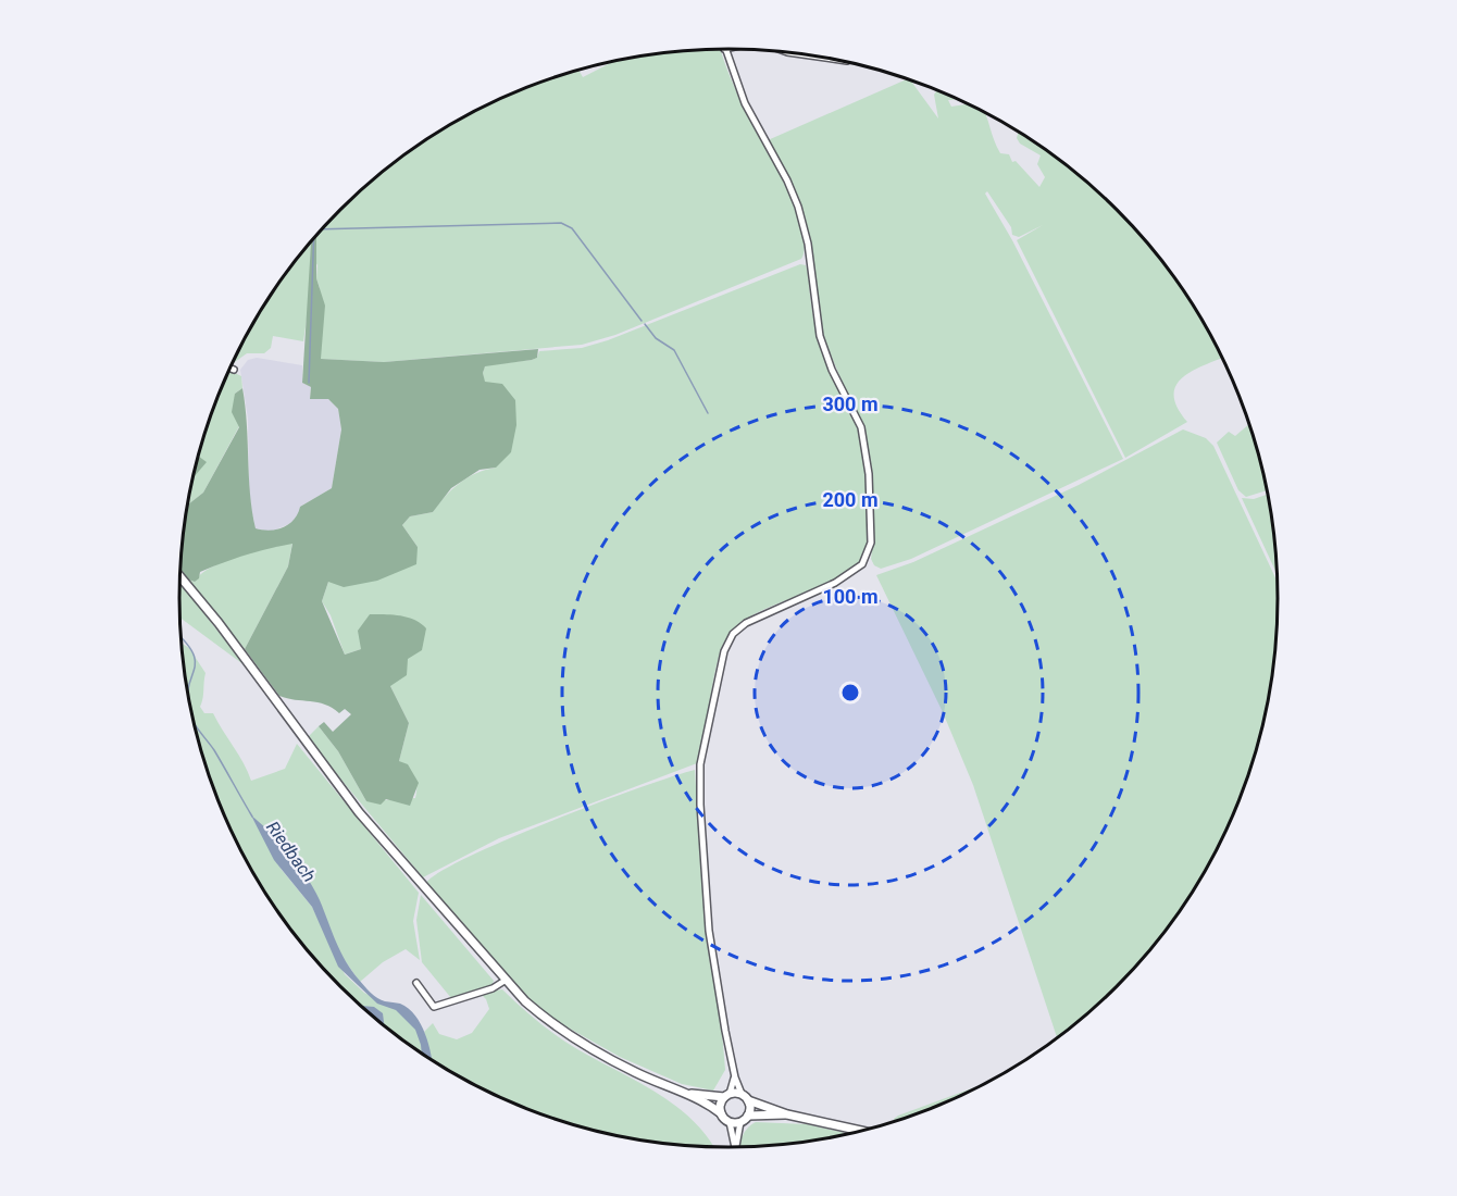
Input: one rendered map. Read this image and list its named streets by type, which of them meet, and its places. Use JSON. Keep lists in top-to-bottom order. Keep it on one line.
{"water":["Riedbach"],"rings":["300 m","200 m","100 m"]}
